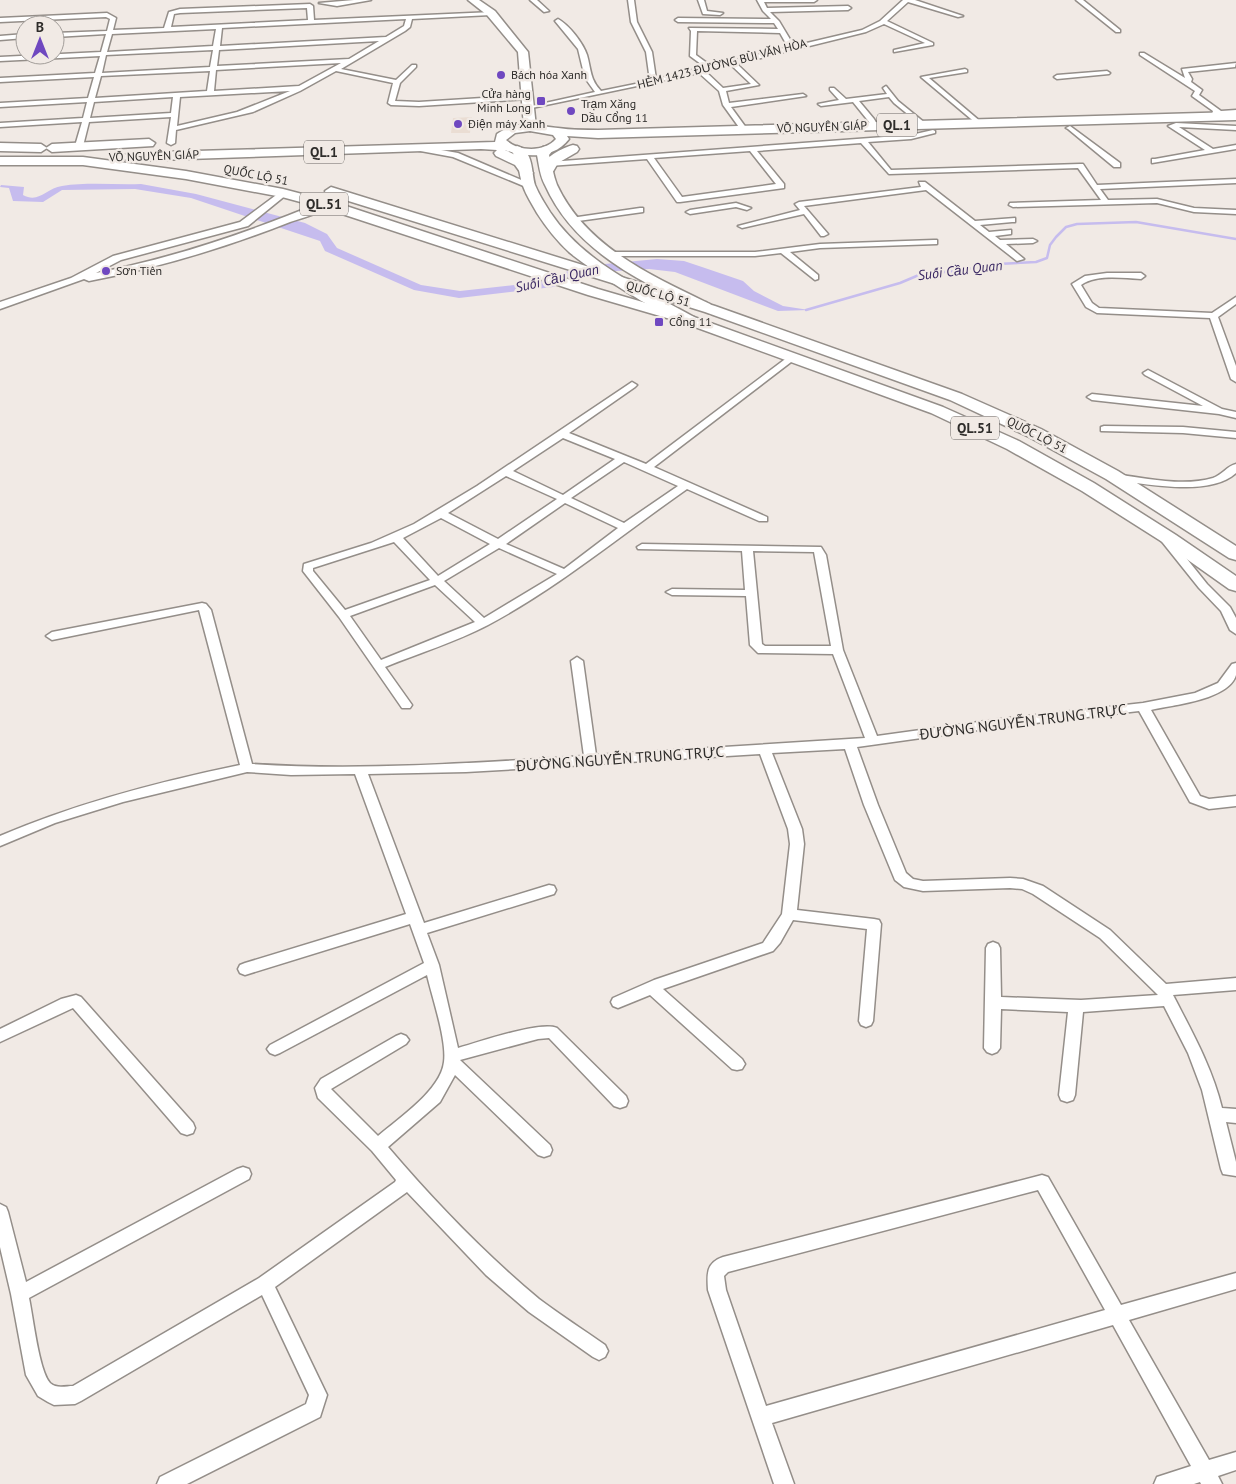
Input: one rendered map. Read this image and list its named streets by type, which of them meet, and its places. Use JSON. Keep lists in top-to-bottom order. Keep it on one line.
{"streets":{"main road":["QL.1","VÕ NGUYÊN GIÁP","QUỐC LỘ 51","QL.51"],"street":["HẺM 1423 ĐƯỜNG BÙI VĂN HÒA","ĐƯỜNG NGUYỄN TRUNG TRỰC"]},"crossings":[["HẺM 1423 ĐƯỜNG BÙI VĂN HÒA","QL.1"],["QL.1","VÕ NGUYÊN GIÁP"],["VÕ NGUYÊN GIÁP","QUỐC LỘ 51"]],"water":["Suối Cầu Quan"],"places":{"other":["Bách hóa Xanh","Trạm Xăng Dầu Cổng 11","Điện máy Xanh","Sơn Tiên"],"transit":["Cửa hàng Minh Long","Cổng 11"]},"north":"top"}
